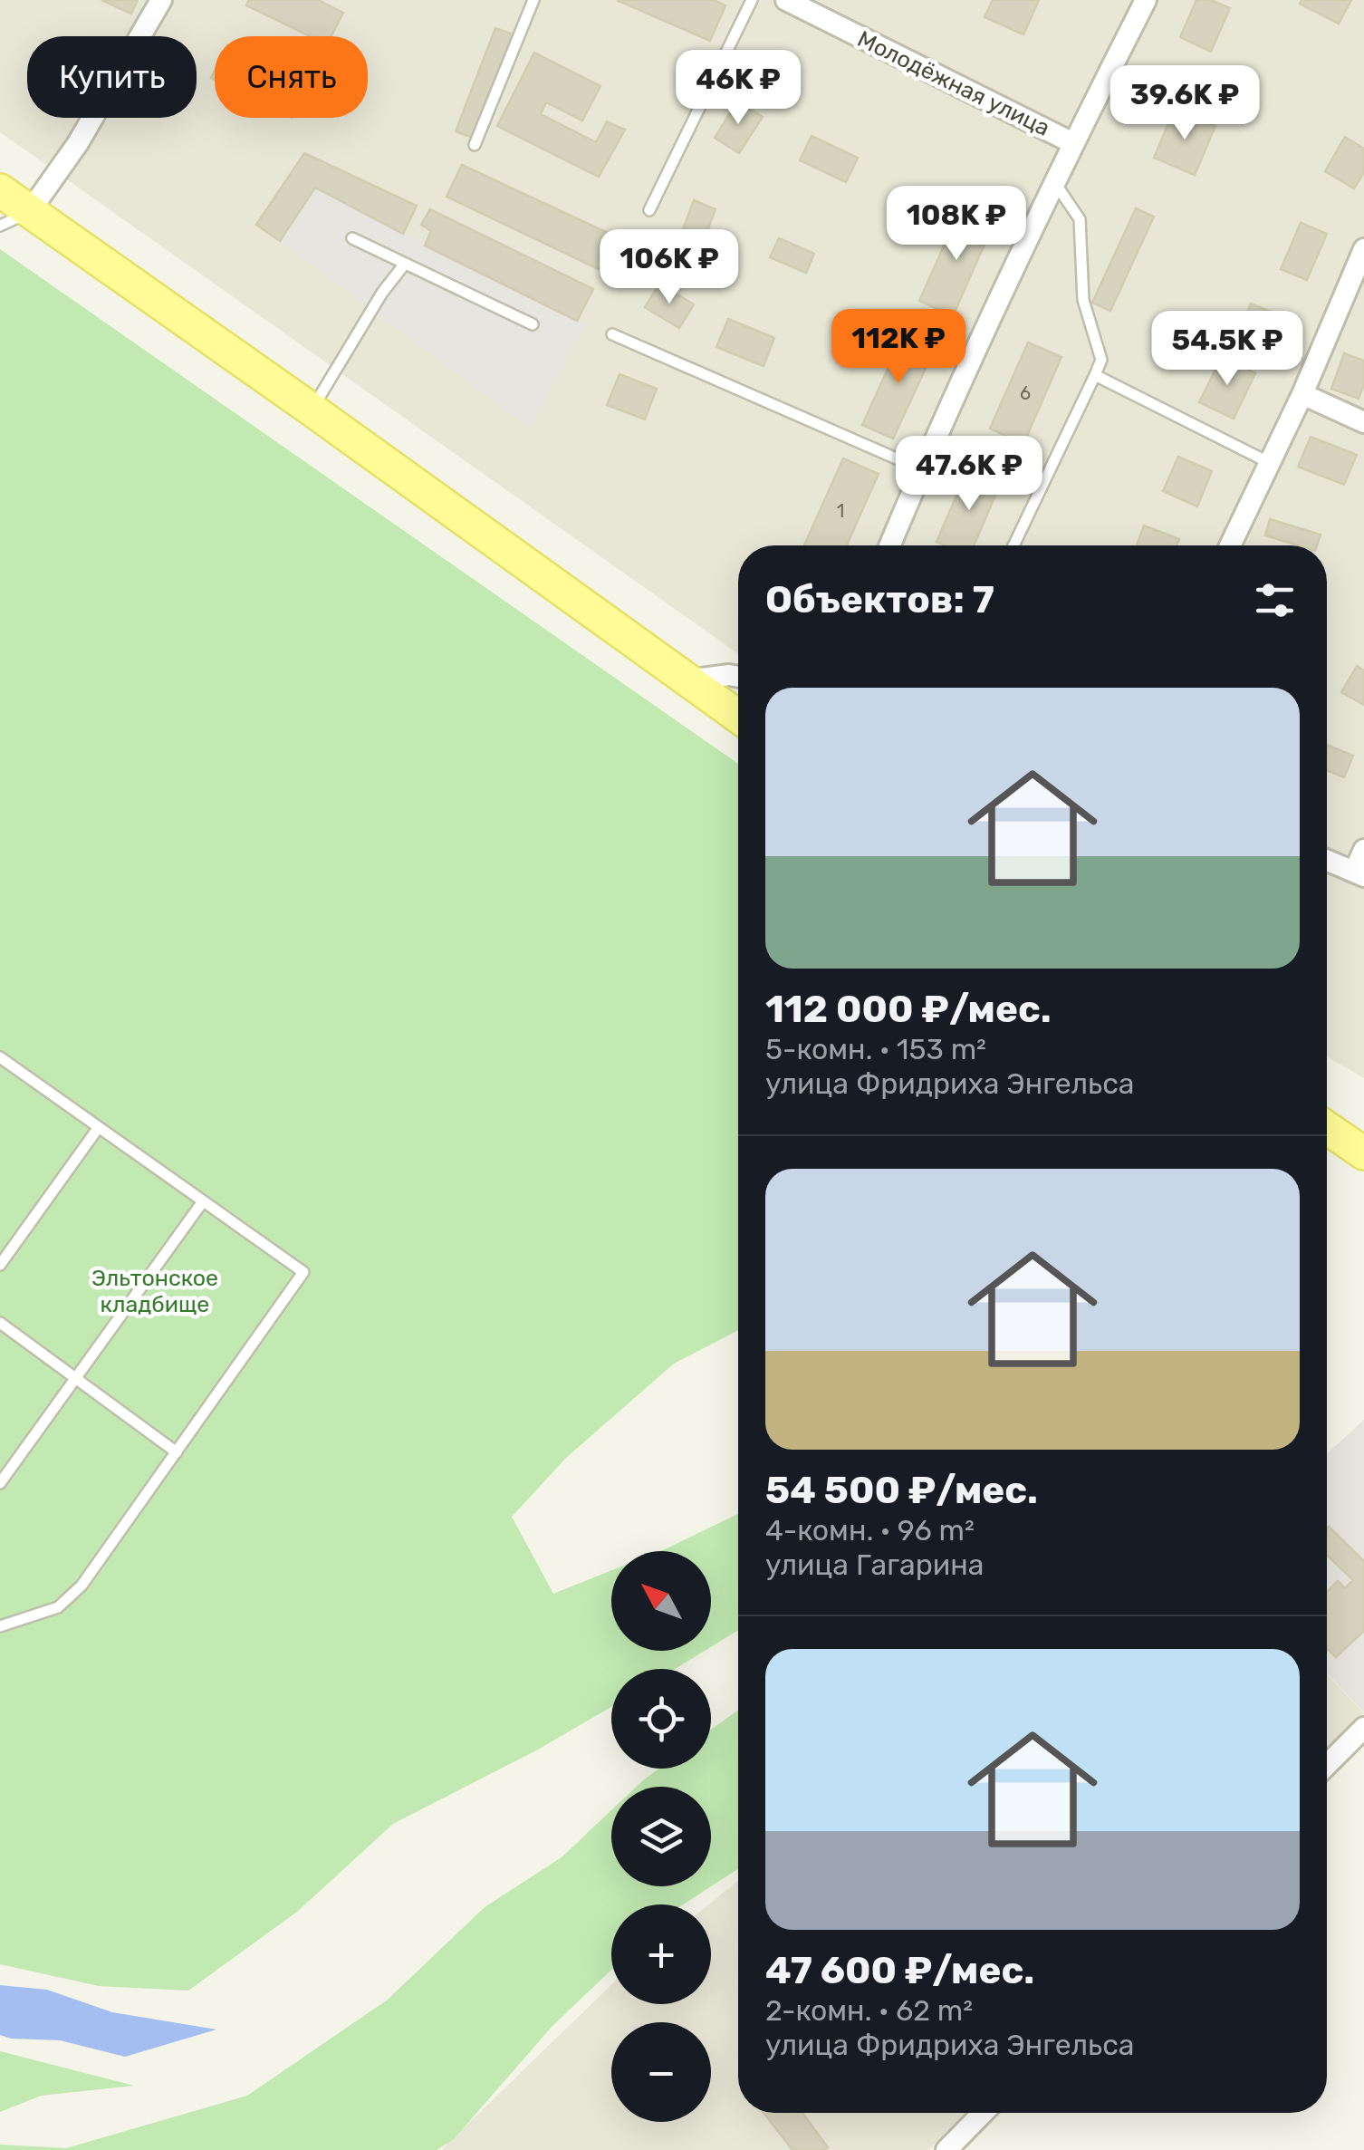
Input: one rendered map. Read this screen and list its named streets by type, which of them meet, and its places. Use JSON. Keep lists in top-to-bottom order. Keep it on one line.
{"streets":{"street":["Молодёжная улица"]},"parks":["Эльтонское кладбище"],"house_numbers":["6","1"],"north":"top left","page":{"chip":["Купить","Снять"],"price":["46K ₽","39.6K ₽","108K ₽","106K ₽","112K ₽","54.5K ₽","47.6K ₽"],"heading":"Объектов: 7","list":[{"name":"112 000 ₽/мес.","note":"5-комн. · 153 m² · улица Фридриха Энгельса"},{"name":"54 500 ₽/мес.","note":"4-комн. · 96 m² · улица Гагарина"},{"name":"47 600 ₽/мес.","note":"2-комн. · 62 m² · улица Фридриха Энгельса"}],"map_buttons":["+","−"]}}
